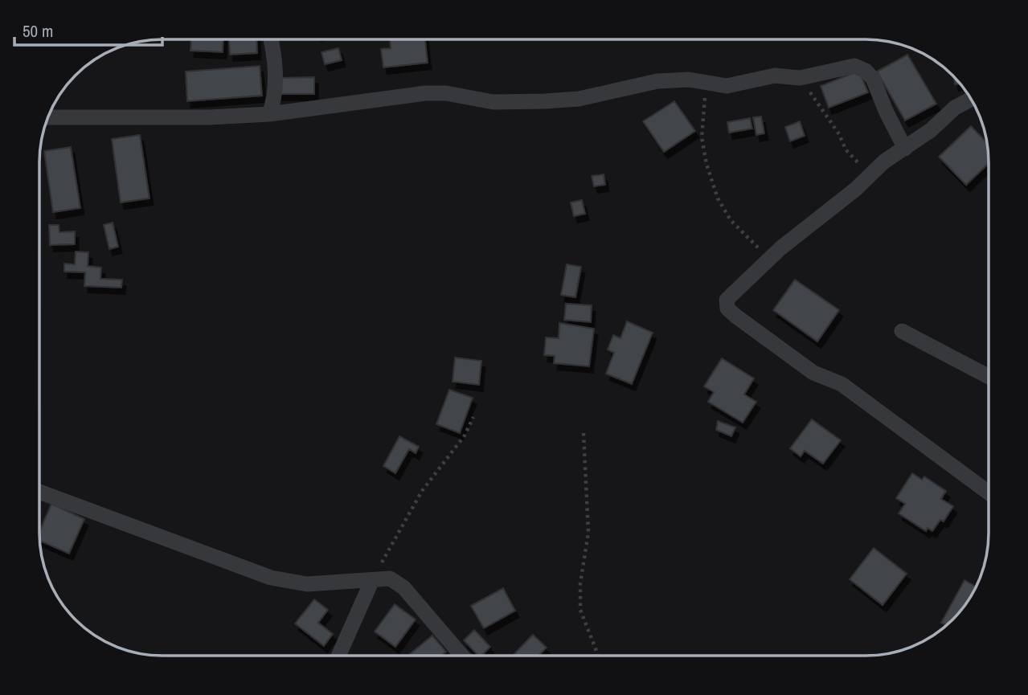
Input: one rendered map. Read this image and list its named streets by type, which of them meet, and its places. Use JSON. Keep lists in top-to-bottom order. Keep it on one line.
{"scale_bar":"50 m"}
